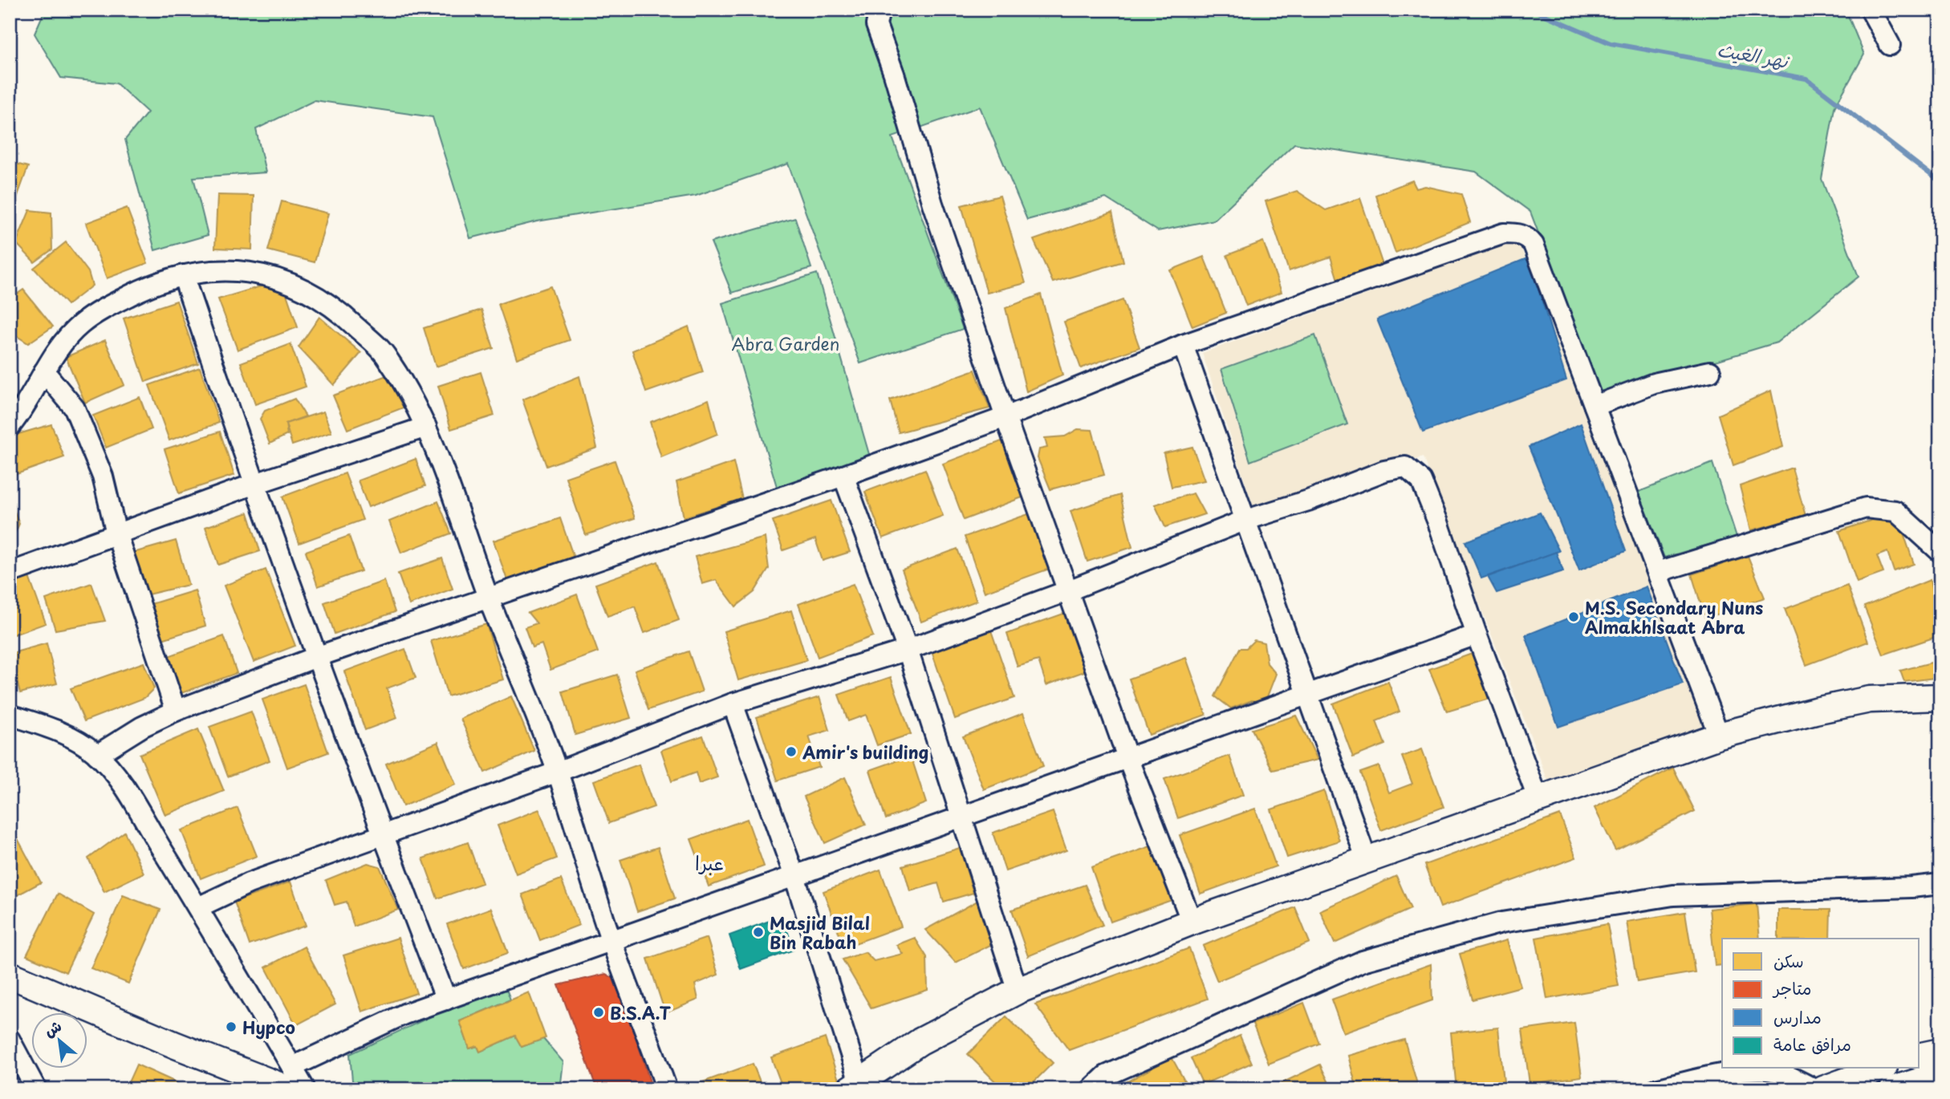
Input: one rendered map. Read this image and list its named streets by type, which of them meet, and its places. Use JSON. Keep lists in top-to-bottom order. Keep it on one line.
{"districts":["عبرا"],"water":["نهر الغيث"],"parks":["Abra Garden"],"places":["M.S. Secondary Nuns Almakhlsaat Abra","Amir's building","Masjid Bilal Bin Rabah","B.S.A.T","Hypco"],"legend":["سكن","متاجر","مدارس","مرافق عامة"],"north":"top left"}
